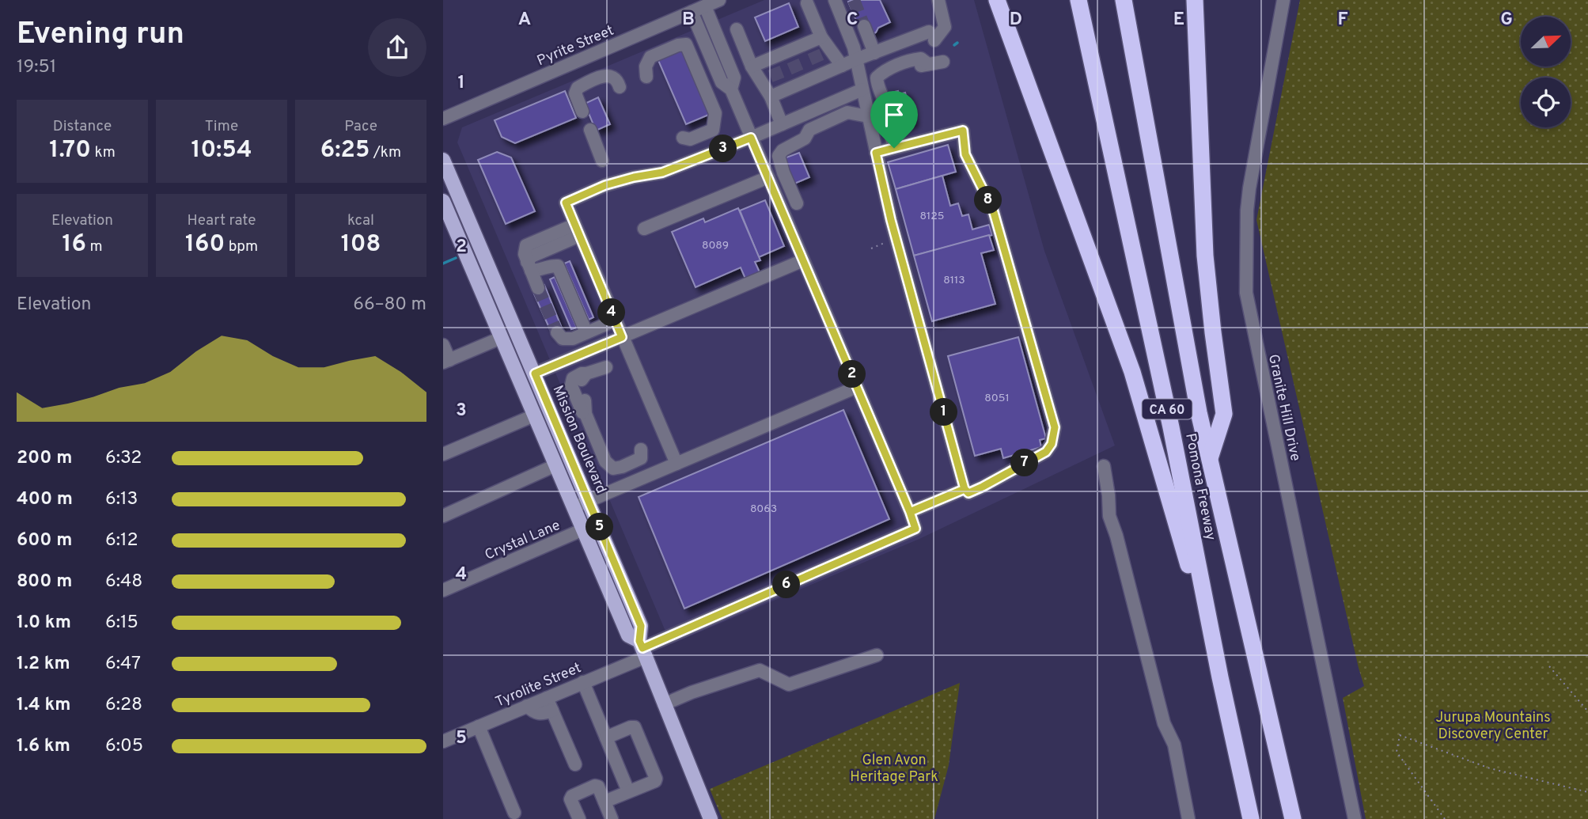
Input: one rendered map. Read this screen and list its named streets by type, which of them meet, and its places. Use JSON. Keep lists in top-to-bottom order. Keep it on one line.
{"streets":{"highway":["CA 60","Pomona Freeway"],"main road":["Mission Boulevard"],"street":["Pyrite Street","Granite Hill Drive","Crystal Lane","Tyrolite Street"]},"crossings":[["Mission Boulevard","Crystal Lane"],["Mission Boulevard","Tyrolite Street"]],"parks":["Jurupa Mountains Discovery Center","Glen Avon Heritage Park"],"house_numbers":["8125","8089","8113","8051","8063"],"north":"top right","page":{"heading":["Evening run","19:51"],"stats":[["Distance","1.70 km"],["Time","10:54"],["Pace","6:25 /km"],["Elevation","16 m"],["Heart rate","160 bpm"],["kcal","108"]],"pins":["3","8","4","2","1","7","5","6"],"chart":["Elevation","66–80 m"],"list":[{"name":"200 m","note":"6:32"},{"name":"400 m","note":"6:13"},{"name":"600 m","note":"6:12"},{"name":"800 m","note":"6:48"},{"name":"1.0 km","note":"6:15"},{"name":"1.2 km","note":"6:47"},{"name":"1.4 km","note":"6:28"},{"name":"1.6 km","note":"6:05"}]},"grid":{"columns":["A","B","C","D","E","F","G"],"rows":["1","2","3","4","5"]}}
